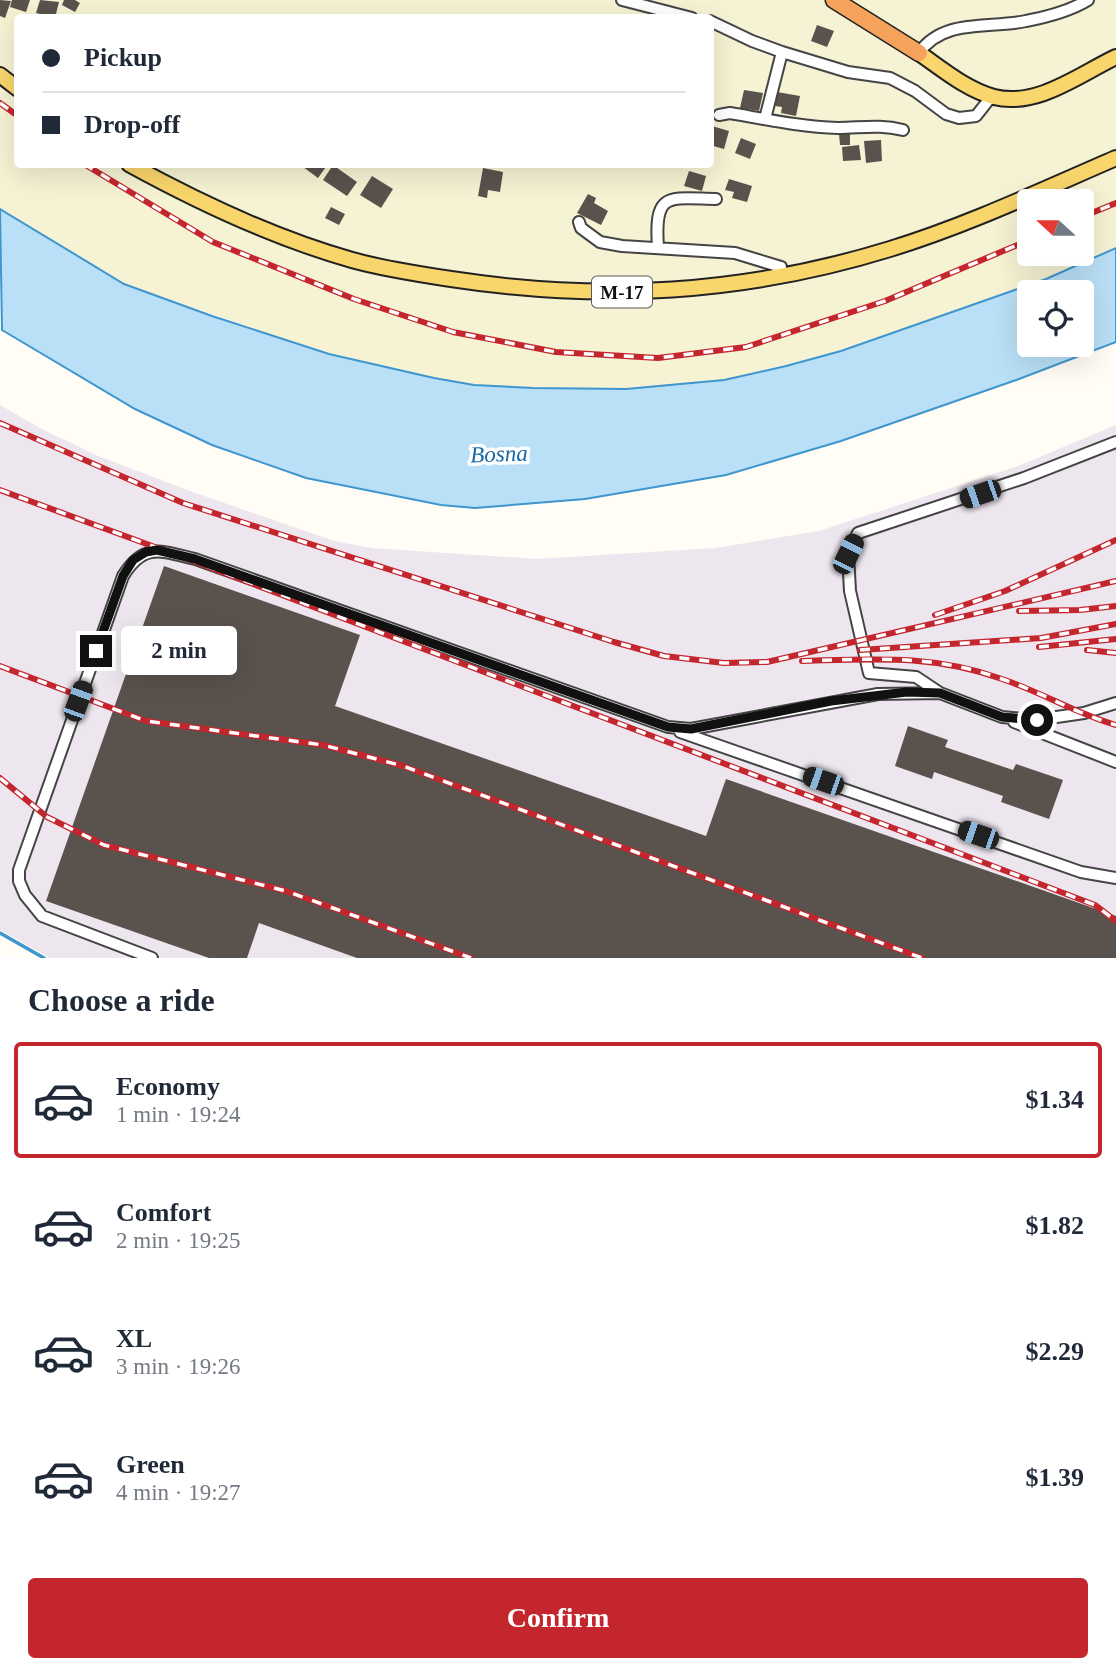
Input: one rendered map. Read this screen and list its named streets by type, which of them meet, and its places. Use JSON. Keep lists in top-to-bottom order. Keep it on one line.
{"streets":{"main road":["M-17"]},"water":["Bosna"],"north":"left","page":{"banner":["Pickup","Drop-off"],"bubble":"2 min","heading":"Choose a ride","list":[{"name":"Economy","note":"1 min · 19:24","value":"$1.34"},{"name":"Comfort","note":"2 min · 19:25","value":"$1.82"},{"name":"XL","note":"3 min · 19:26","value":"$2.29"},{"name":"Green","note":"4 min · 19:27","value":"$1.39"}],"buttons":"Confirm"}}
